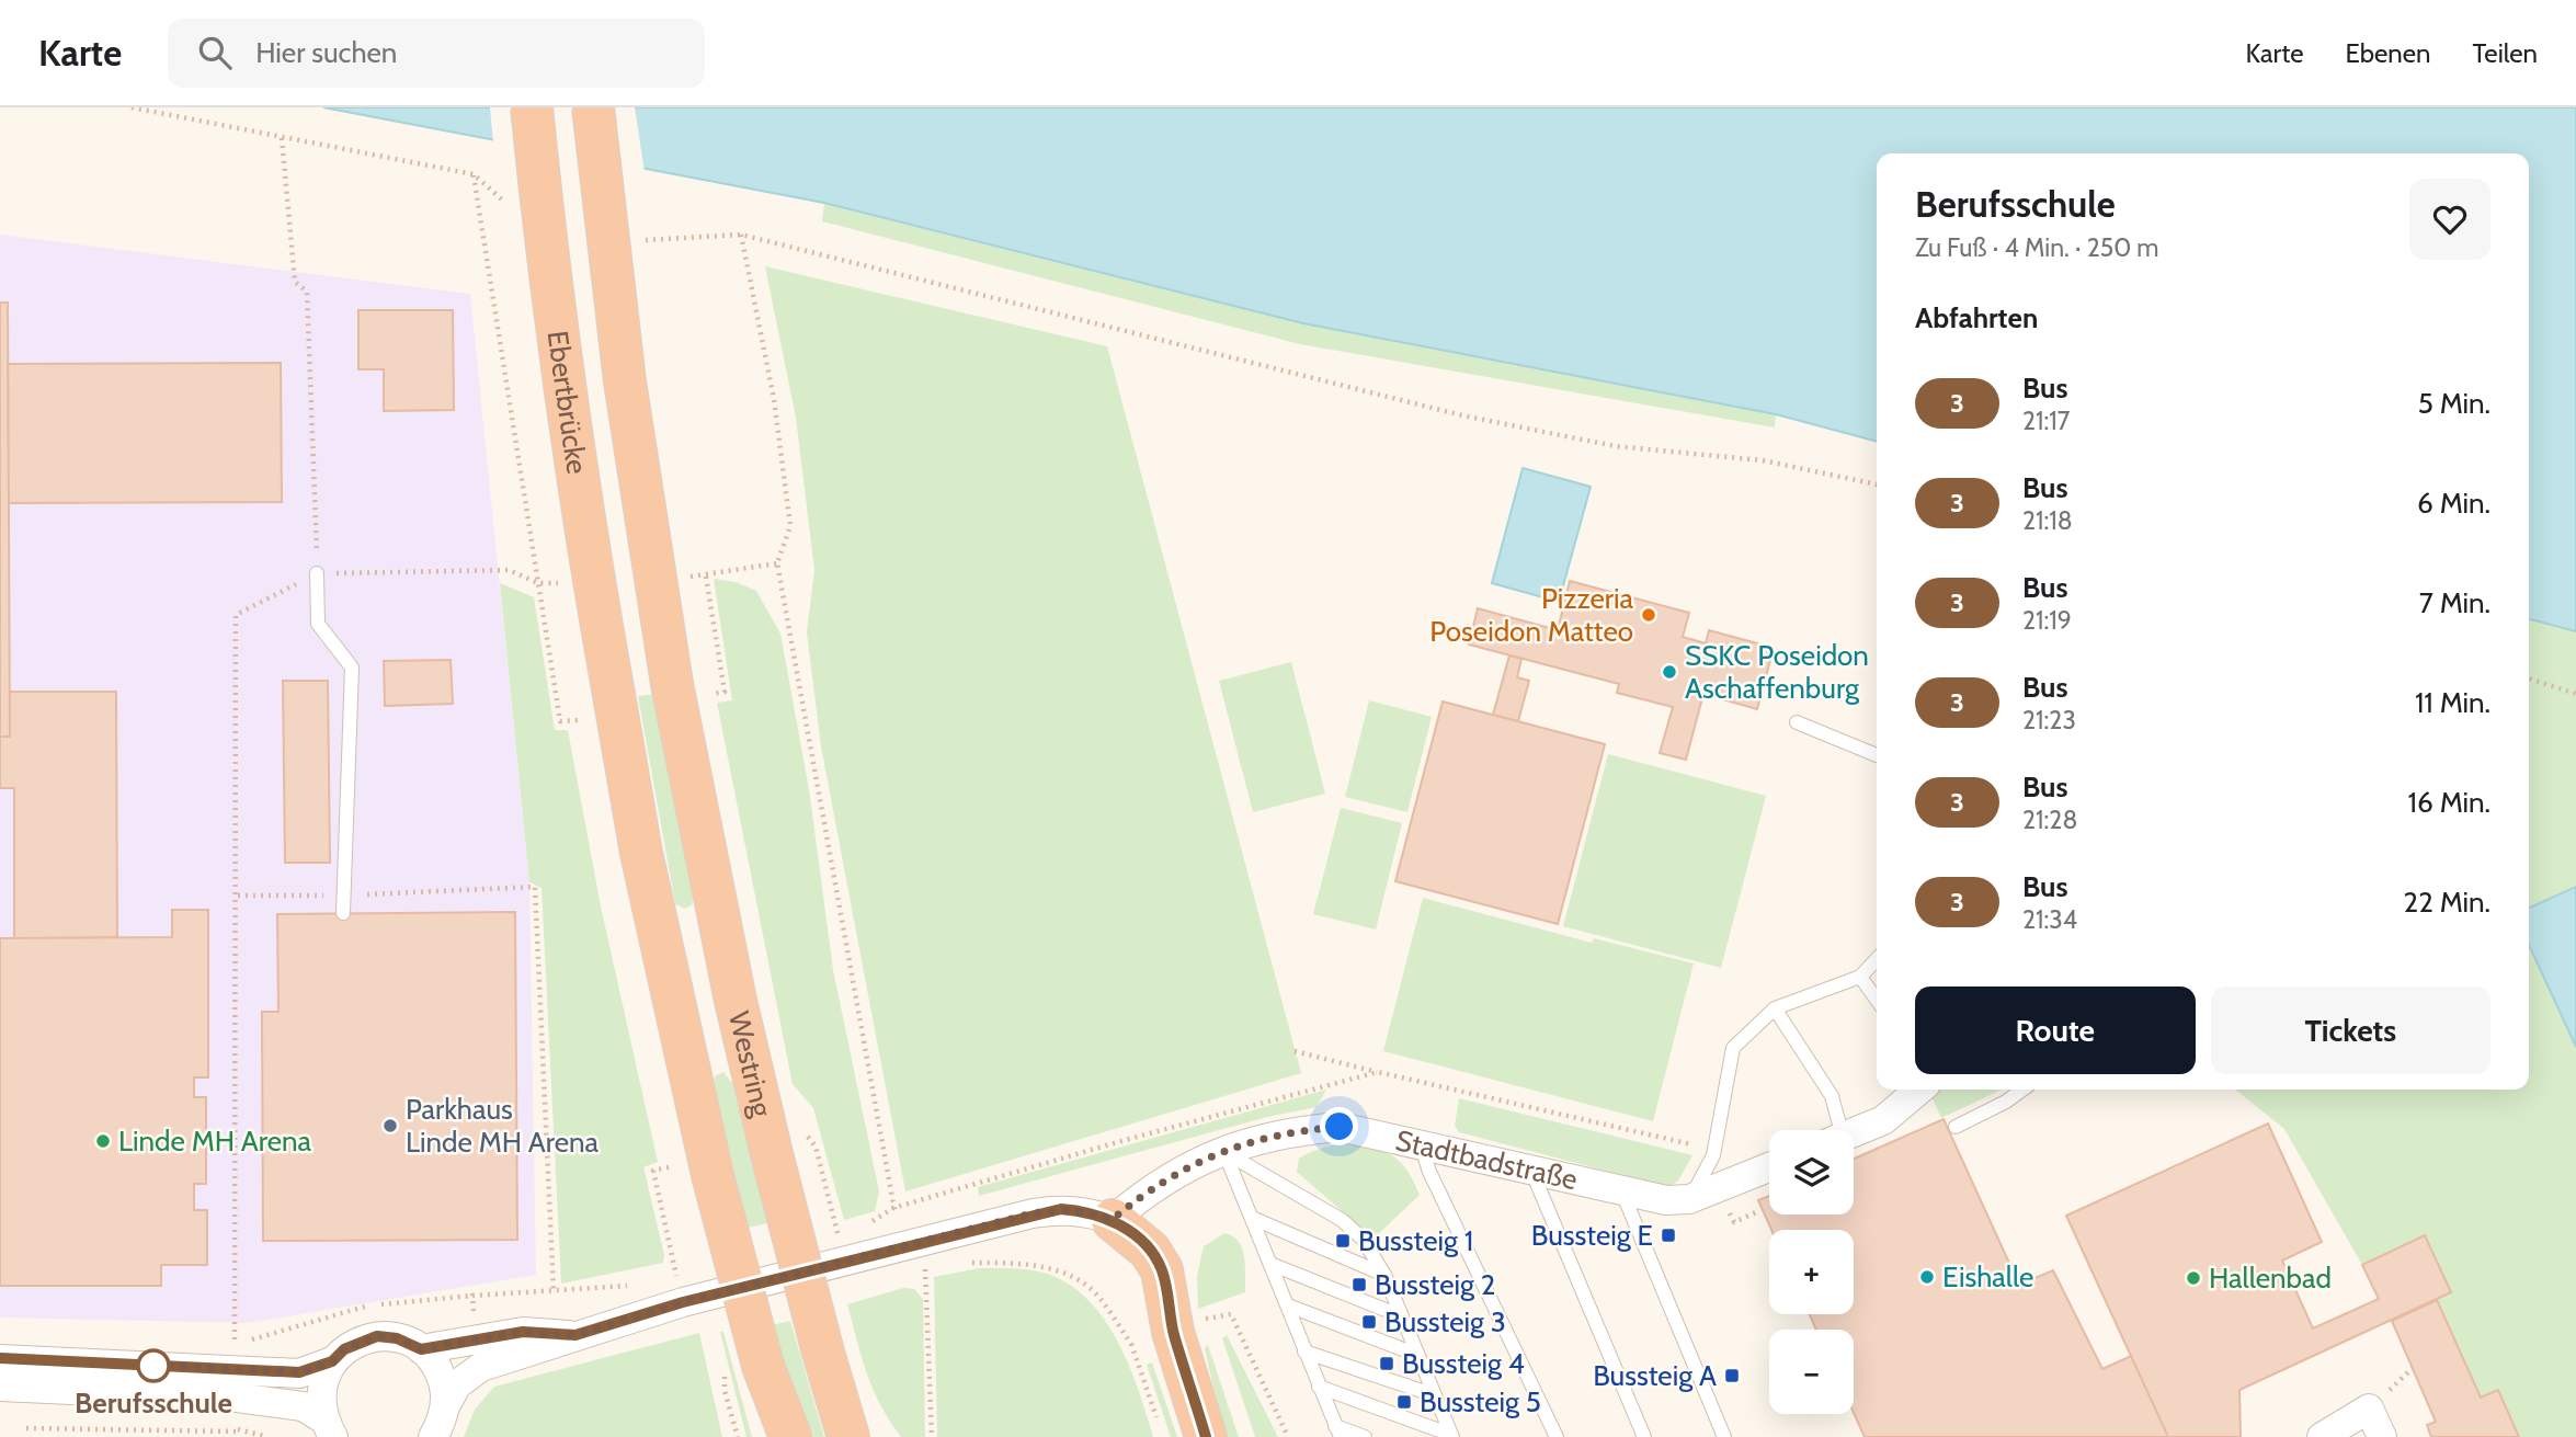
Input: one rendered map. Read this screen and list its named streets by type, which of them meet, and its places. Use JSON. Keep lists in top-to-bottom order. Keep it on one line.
{"streets":{"highway":["Ebertbrücke","Westring"],"street":["Stadtbadstraße"]},"places":{"other":["Pizzeria Poseidon Matteo","SSKC Poseidon Aschaffenburg","Parkhaus Linde MH Arena","Linde MH Arena","Eishalle","Hallenbad","Berufsschule"],"transit":["Bussteig E","Bussteig 1","Bussteig 2","Bussteig 3","Bussteig 4","Bussteig A","Bussteig 5"]},"lines":["bus line 3"],"page":{"header":"Karte","search":"Hier suchen","nav":["Karte","Ebenen","Teilen"],"heading":[["Berufsschule","Zu Fuß · 4 Min. · 250 m"],"Abfahrten"],"list":[{"mark":"3","name":"Bus","note":"21:17","value":"5 Min."},{"mark":"3","name":"Bus","note":"21:18","value":"6 Min."},{"mark":"3","name":"Bus","note":"21:19","value":"7 Min."},{"mark":"3","name":"Bus","note":"21:23","value":"11 Min."},{"mark":"3","name":"Bus","note":"21:28","value":"16 Min."},{"mark":"3","name":"Bus","note":"21:34","value":"22 Min."}],"buttons":["Route","Tickets"],"map_buttons":["+","−"]}}
